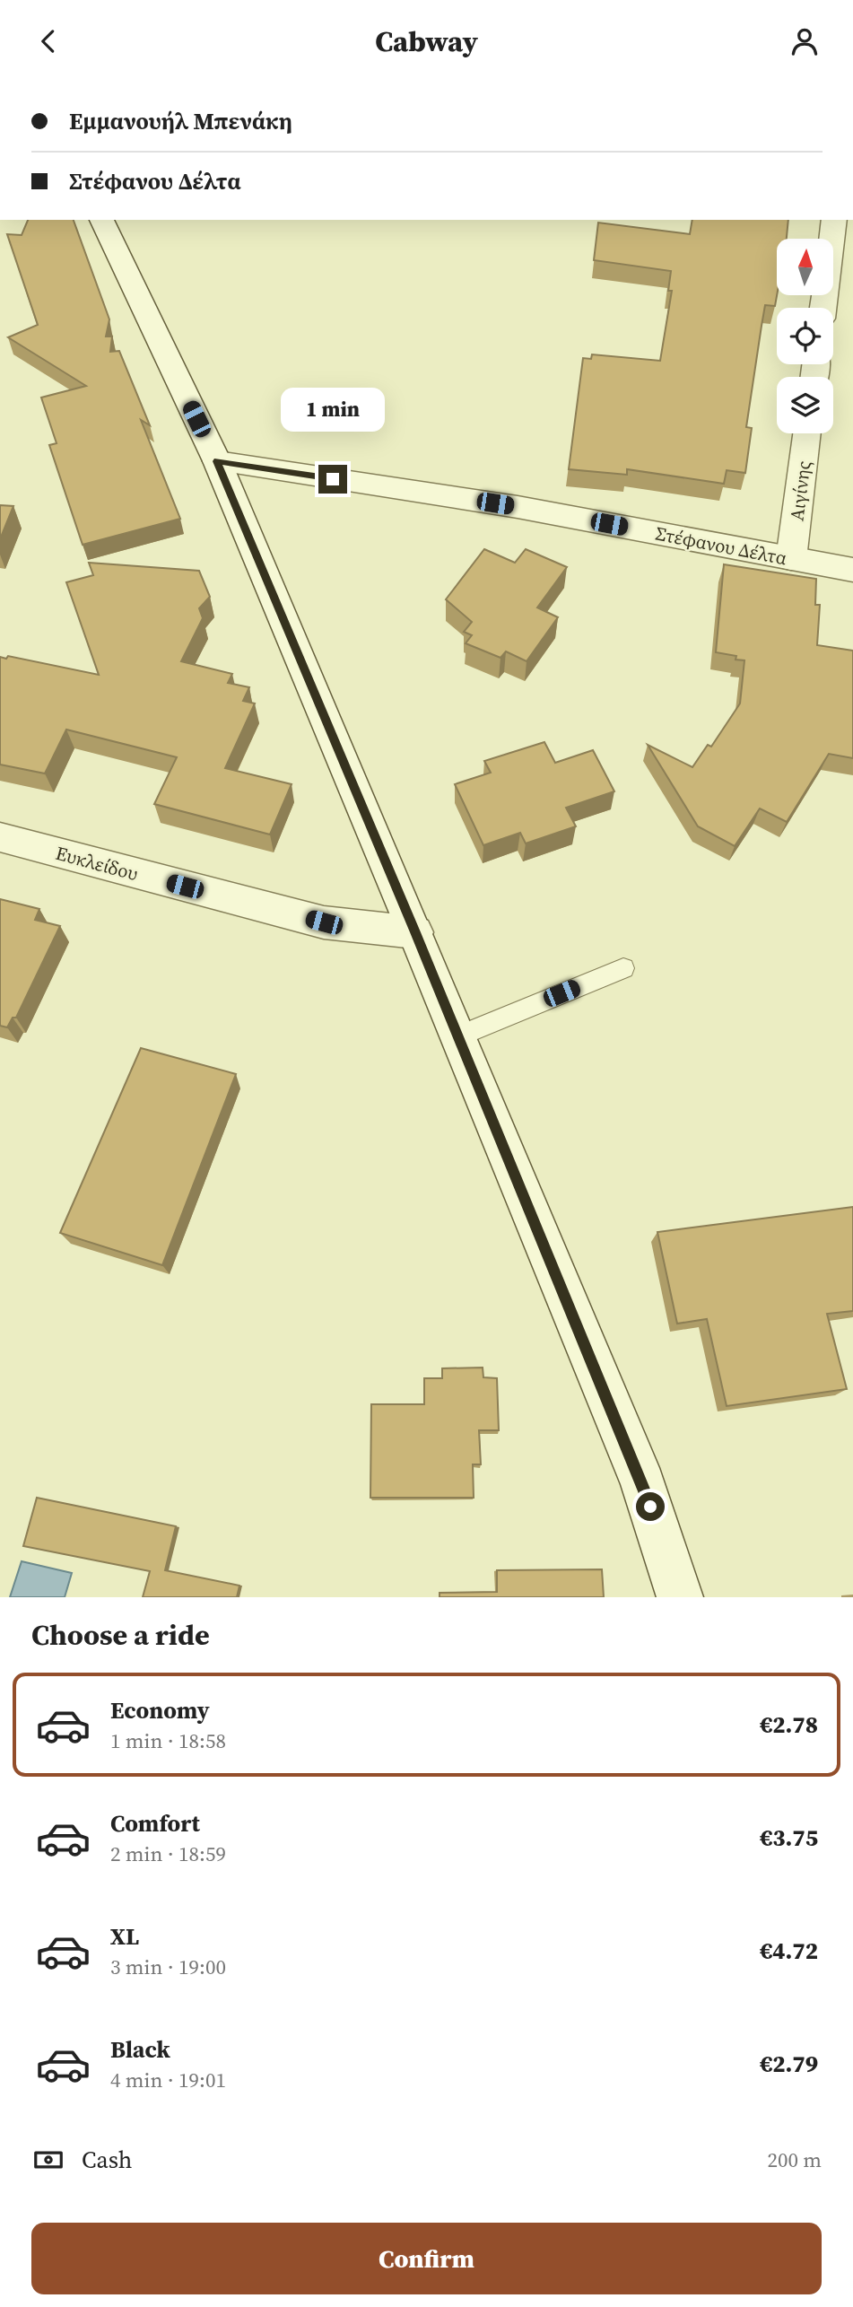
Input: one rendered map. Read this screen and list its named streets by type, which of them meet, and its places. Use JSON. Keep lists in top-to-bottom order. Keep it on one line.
{"streets":{"main road":["Αιγίνης","Στέφανου Δέλτα","Ευκλείδου"]},"crossings":[["Αιγίνης","Στέφανου Δέλτα"]],"north":"top","page":{"header":"Cabway","banner":["Εμμανουήλ Μπενάκη","Στέφανου Δέλτα"],"bubble":"1 min","heading":"Choose a ride","list":[{"name":"Economy","note":"1 min · 18:58","value":"€2.78"},{"name":"Comfort","note":"2 min · 18:59","value":"€3.75"},{"name":"XL","note":"3 min · 19:00","value":"€4.72"},{"name":"Black","note":"4 min · 19:01","value":"€2.79"}],"pay":["Cash","200 m"],"buttons":"Confirm"}}
